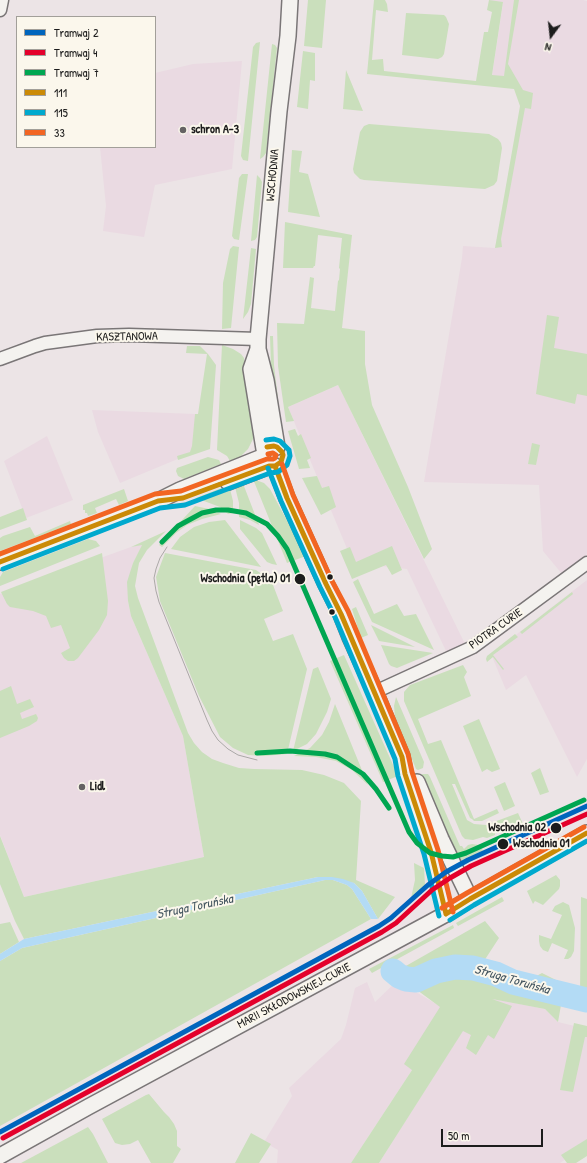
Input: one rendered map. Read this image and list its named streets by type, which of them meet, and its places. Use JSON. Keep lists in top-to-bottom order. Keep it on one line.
{"streets":{"street":["WSCHODNIA","KASZTANOWA","PIOTRA CURIE","MARII SKŁODOWSKIEJ-CURIE"]},"crossings":[["WSCHODNIA","KASZTANOWA"],["WSCHODNIA","PIOTRA CURIE"],["WSCHODNIA","MARII SKŁODOWSKIEJ-CURIE"]],"water":["Struga Toruńska"],"places":["schron A-3","Wschodnia (pętla) 01","Lidl","Wschodnia 02","Wschodnia 01"],"lines":["transit line 115","transit line 111","transit line 33","tram line 7","tram line 2","tram line 4"],"legend":["Tramwaj 2","Tramwaj 4","Tramwaj 7","111","115","33"],"scale_bar":"50 m","north":"bottom"}
